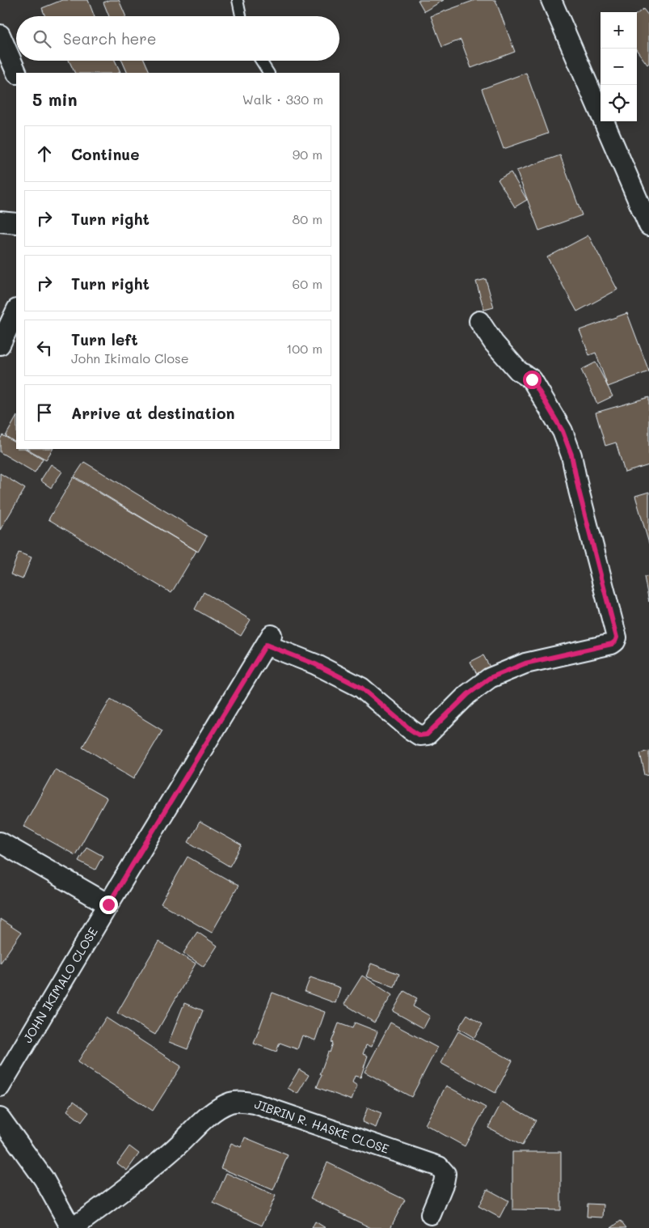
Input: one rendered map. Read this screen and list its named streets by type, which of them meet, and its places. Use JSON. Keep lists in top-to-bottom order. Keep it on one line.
{"streets":{"street":["JOHN IKIMALO CLOSE","JIBRIN R. HASKE CLOSE"]},"page":{"map_buttons":["+","−"],"search":"Search here","heading":["5 min","Walk · 330 m"],"list":[["Continue","90 m"],["Turn right","80 m"],["Turn right","60 m"],["Turn left","John Ikimalo Close","100 m"],"Arrive at destination"]}}
